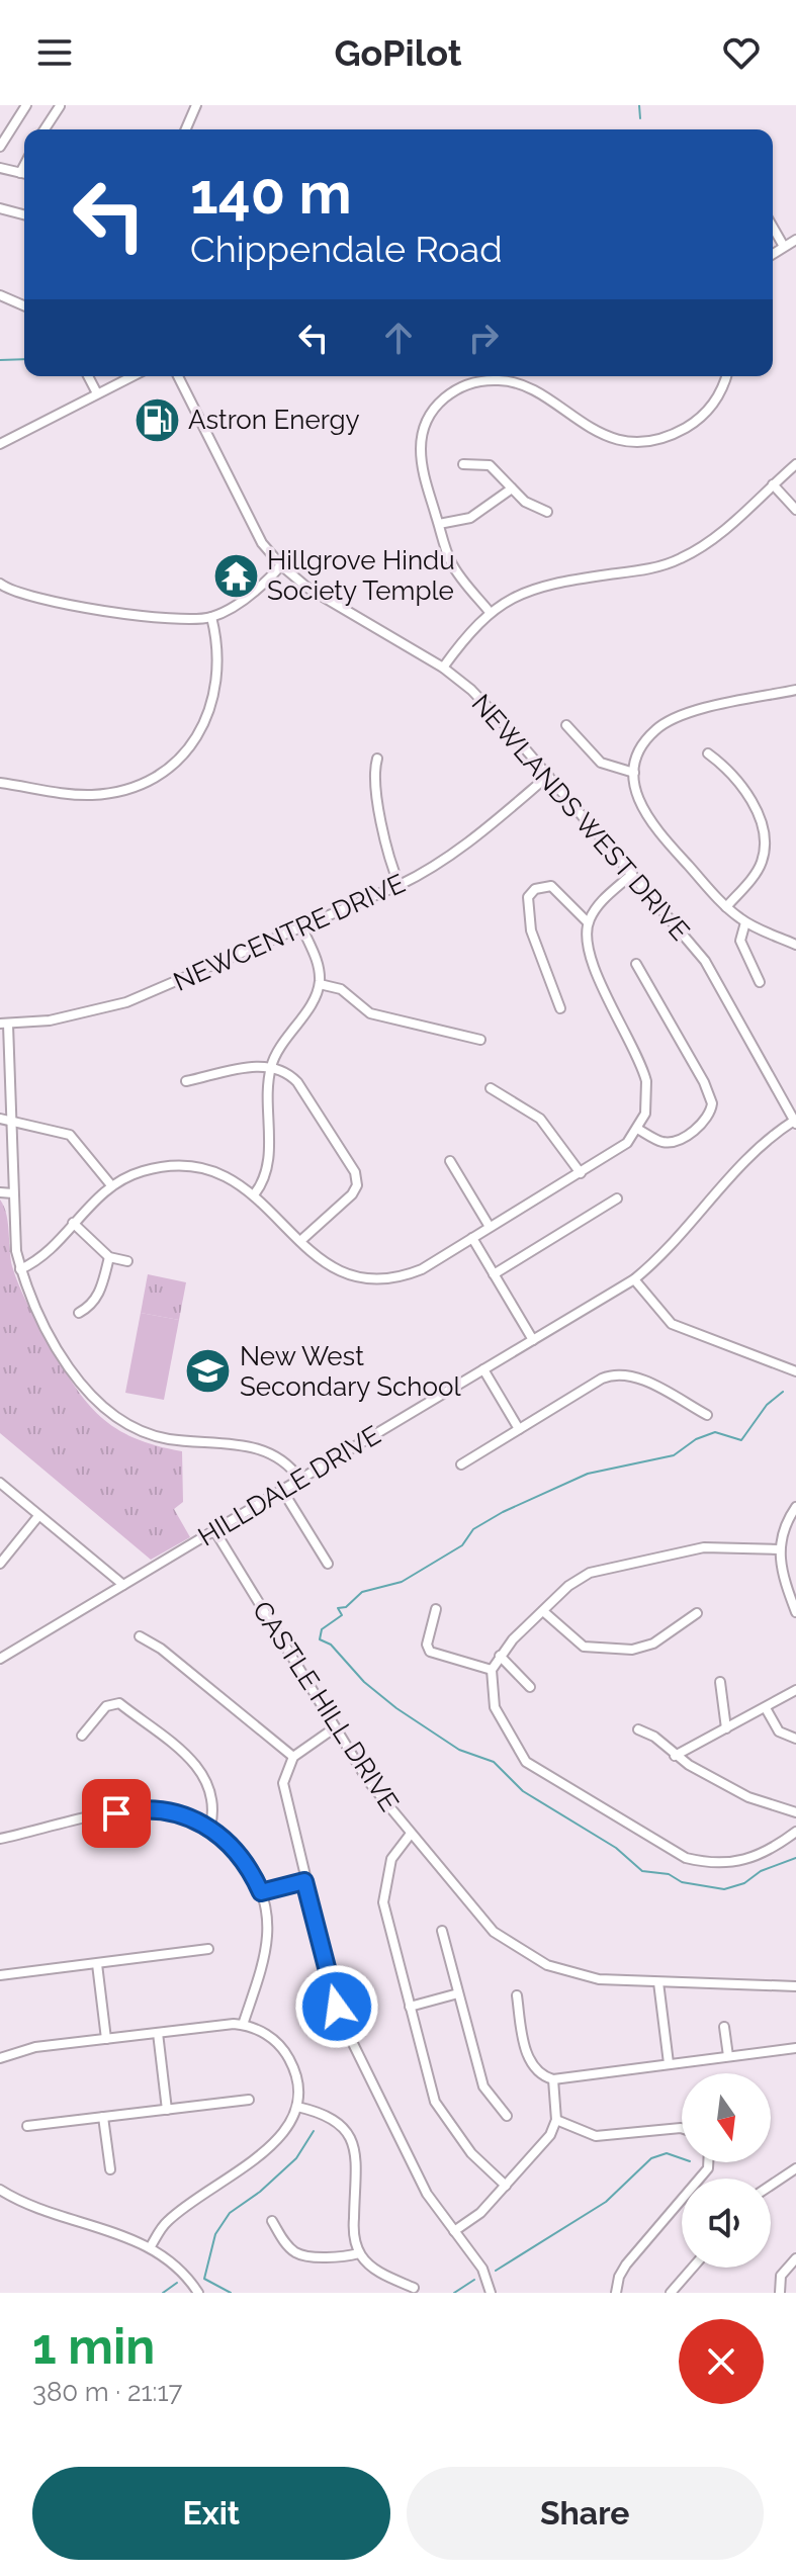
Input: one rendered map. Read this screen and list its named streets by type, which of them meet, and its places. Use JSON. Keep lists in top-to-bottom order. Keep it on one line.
{"streets":{"street":["NEWLANDS WEST DRIVE","NEWCENTRE DRIVE","HILLDALE DRIVE","CASTLE HILL DRIVE"]},"crossings":[["NEWLANDS WEST DRIVE","NEWCENTRE DRIVE"],["NEWLANDS WEST DRIVE","HILLDALE DRIVE"],["HILLDALE DRIVE","CASTLE HILL DRIVE"]],"places":{"fuel station":["Astron Energy"],"temple":["Hillgrove Hindu Society Temple"],"school or university":["New West Secondary School"]},"north":"bottom","page":{"header":"GoPilot","turn":["140 m","Chippendale Road"],"heading":["1 min","380 m · 21:17"],"buttons":["Exit","Share"]}}
